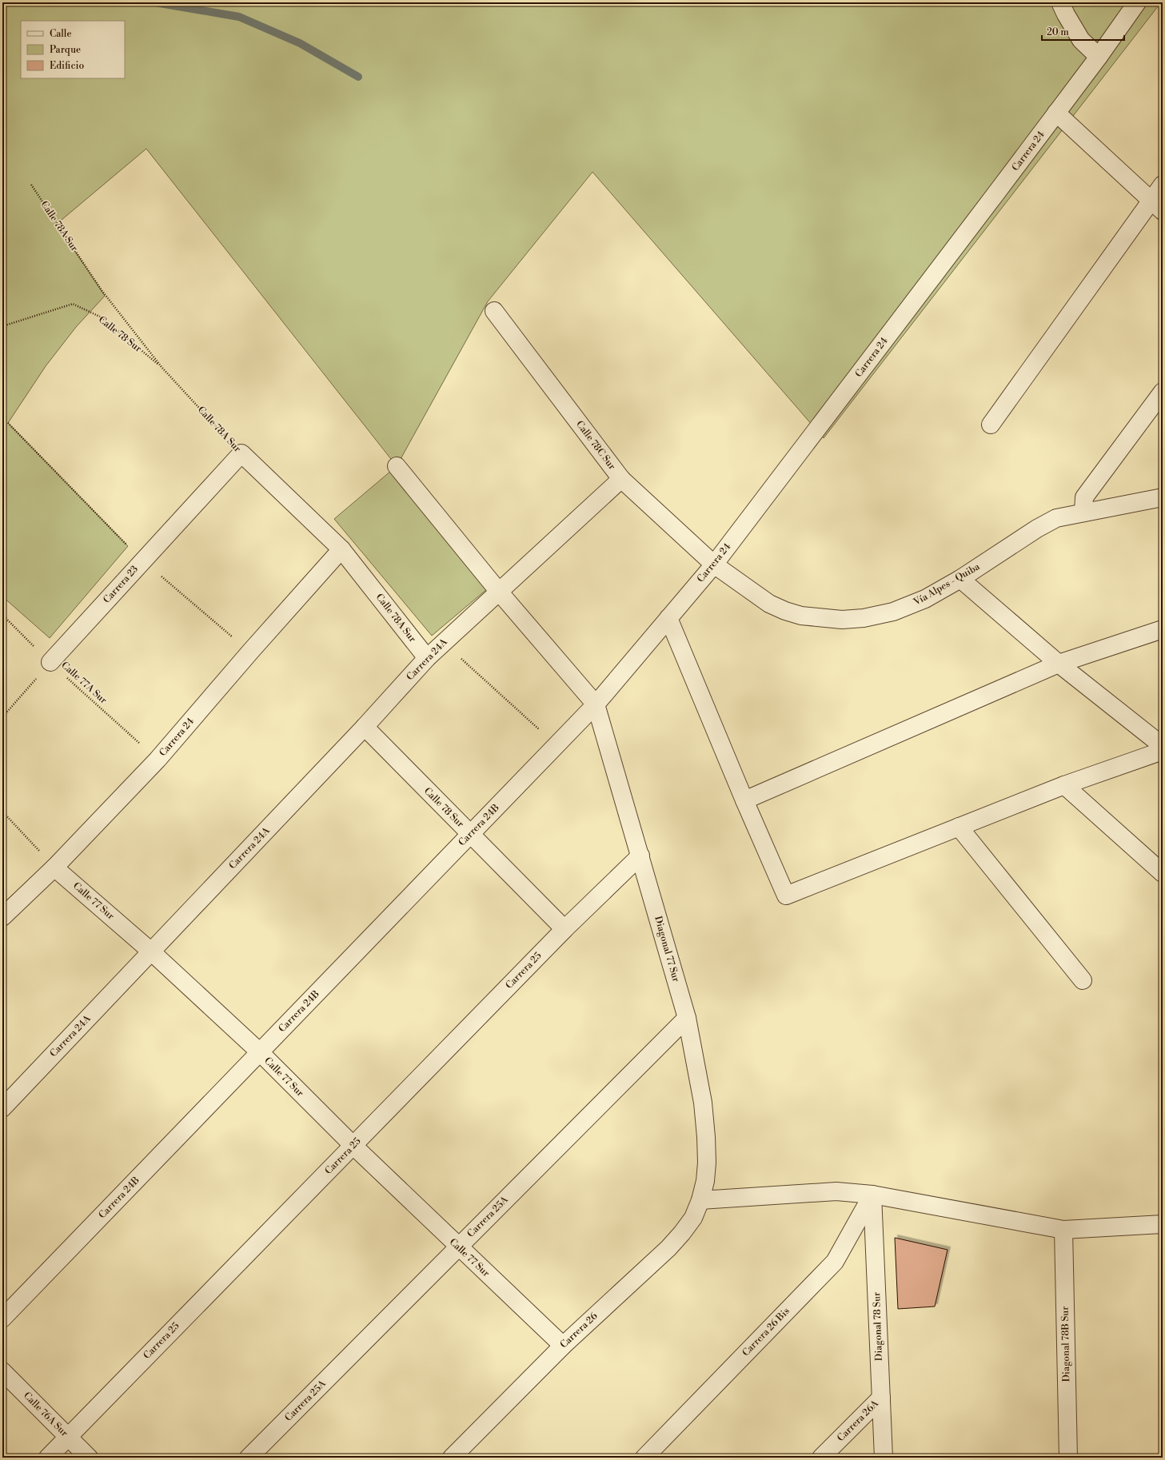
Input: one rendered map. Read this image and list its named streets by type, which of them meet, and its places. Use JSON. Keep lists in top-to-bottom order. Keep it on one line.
{"streets":{"street":["Carrera 24","Calle 78A Sur","Calle 78 Sur","Calle 78C Sur","Carrera 23","Vía Alpes - Quiba","Carrera 24A","Carrera 24B","Calle 77 Sur","Diagonal 77 Sur","Carrera 25","Carrera 25A","Diagonal 78 Sur","Carrera 26","Carrera 26 Bis","Diagonal 78B Sur","Calle 76A Sur","Carrera 26A"],"path":["Calle 77A Sur"]},"crossings":[["Carrera 24","Calle 78A Sur"],["Carrera 24","Calle 78C Sur"],["Carrera 24","Vía Alpes - Quiba"],["Carrera 24","Calle 77A Sur"],["Carrera 24","Carrera 24B"],["Carrera 24","Calle 77 Sur"],["Carrera 24","Diagonal 77 Sur"],["Calle 78A Sur","Calle 78 Sur"],["Calle 78A Sur","Carrera 23"],["Calle 78A Sur","Carrera 24A"],["Calle 78 Sur","Carrera 24A"],["Calle 78 Sur","Carrera 24B"],["Calle 78 Sur","Carrera 25"],["Calle 78C Sur","Vía Alpes - Quiba"],["Calle 78C Sur","Carrera 24A"],["Carrera 23","Calle 77A Sur"],["Carrera 24A","Calle 77 Sur"],["Carrera 24B","Calle 77 Sur"],["Carrera 24B","Diagonal 77 Sur"],["Calle 77 Sur","Carrera 25"],["Calle 77 Sur","Carrera 25A"],["Calle 77 Sur","Carrera 26"],["Diagonal 77 Sur","Carrera 25"],["Diagonal 77 Sur","Carrera 25A"],["Diagonal 77 Sur","Carrera 26"],["Carrera 25","Calle 76A Sur"],["Diagonal 78 Sur","Carrera 26 Bis"],["Diagonal 78 Sur","Carrera 26A"]],"legend":["Calle","Parque","Edificio"],"scale_bar":"20 m"}
